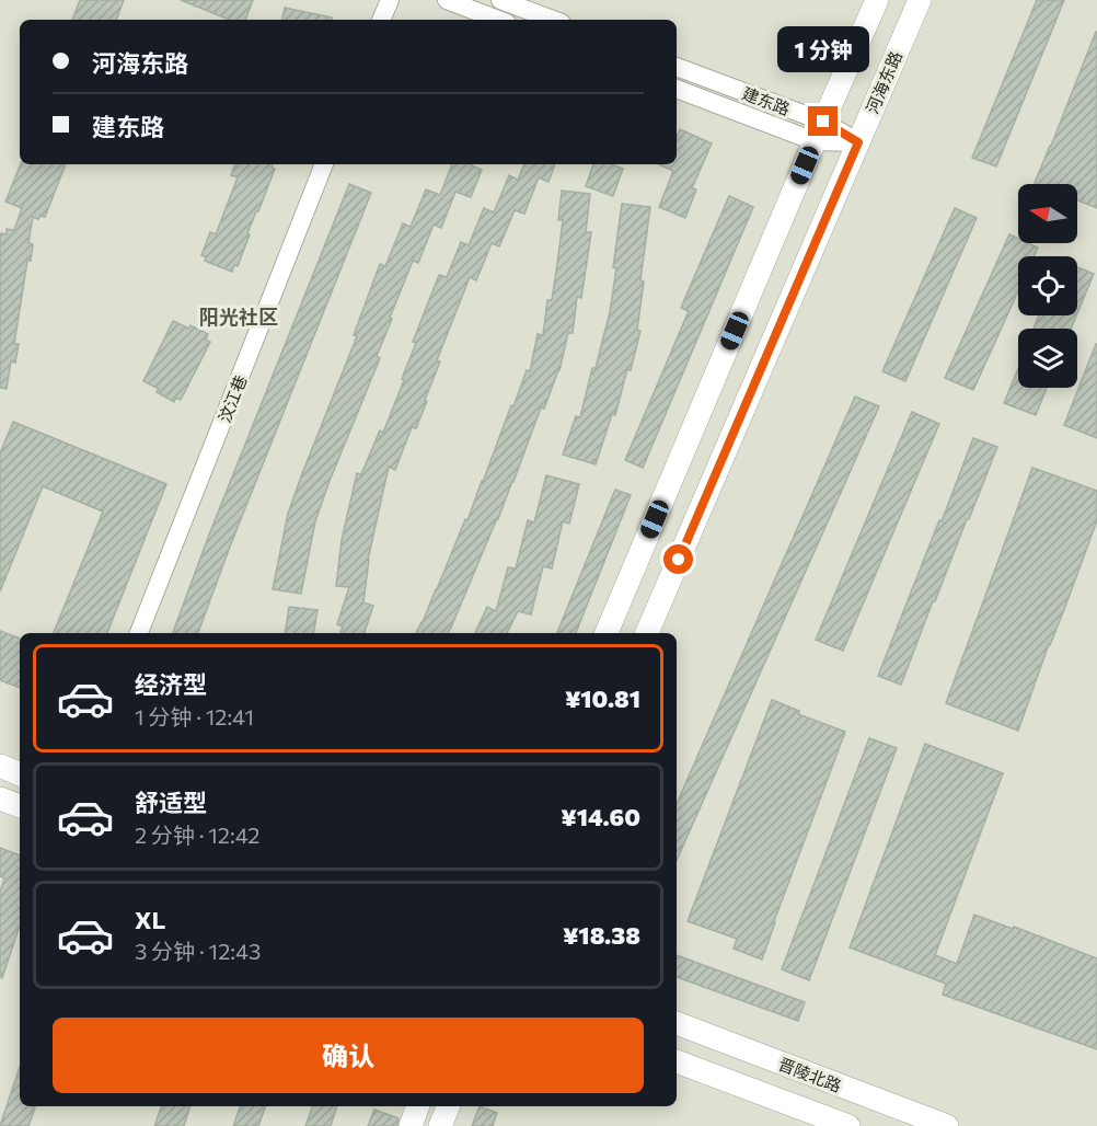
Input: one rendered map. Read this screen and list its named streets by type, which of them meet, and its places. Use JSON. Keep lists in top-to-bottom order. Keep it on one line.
{"streets":{"main road":["河海东路","晋陵北路"],"street":["建东路","汶江巷"]},"crossings":[["河海东路","建东路"]],"districts":["阳光社区"],"north":"left","page":{"banner":["河海东路","建东路"],"bubble":"1 分钟","list":[{"name":"经济型","note":"1 分钟 · 12:41","value":"¥10.81"},{"name":"舒适型","note":"2 分钟 · 12:42","value":"¥14.60"},{"name":"XL","note":"3 分钟 · 12:43","value":"¥18.38"}],"buttons":"确认"}}
